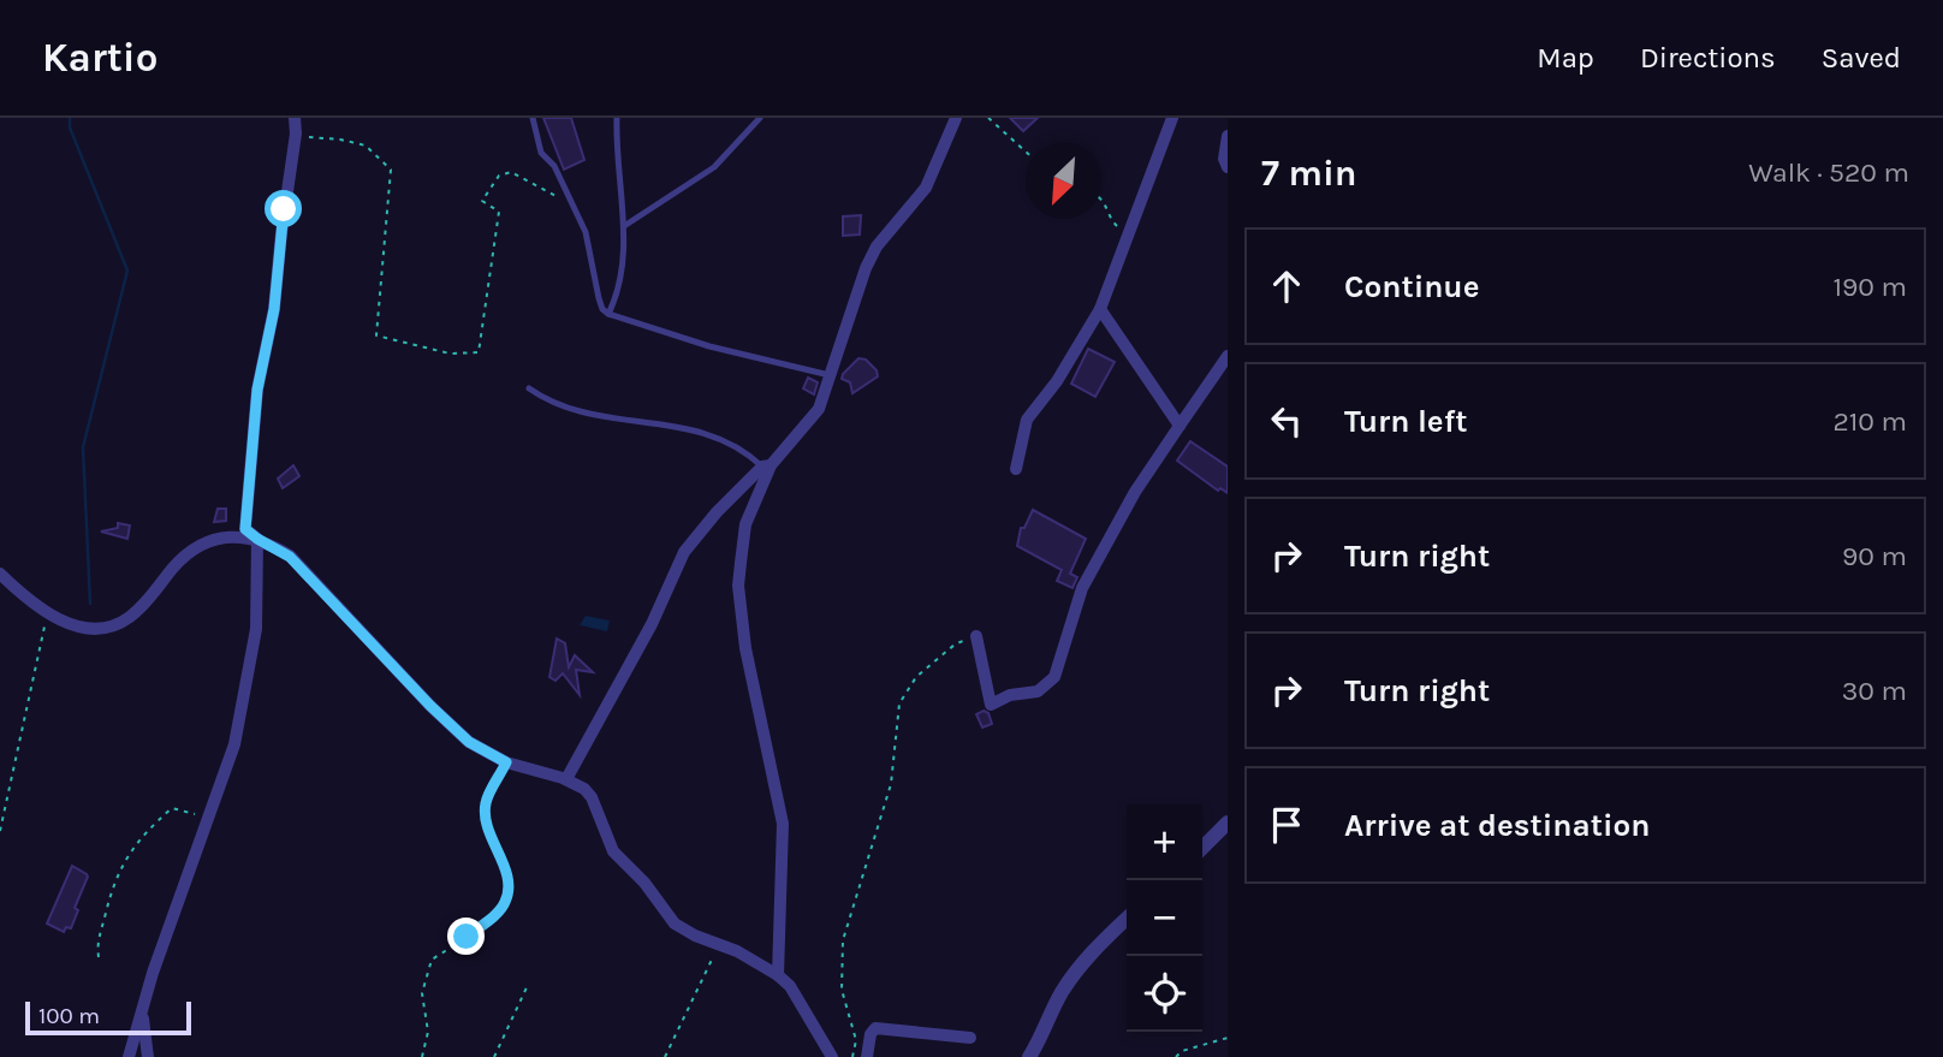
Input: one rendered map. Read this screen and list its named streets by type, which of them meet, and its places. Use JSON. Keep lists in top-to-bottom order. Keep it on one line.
{"scale_bar":"100 m","north":"bottom left","page":{"header":"Kartio","nav":["Map","Directions","Saved"],"heading":["7 min","Walk · 520 m"],"list":[["Continue","190 m"],["Turn left","210 m"],["Turn right","90 m"],["Turn right","30 m"],"Arrive at destination"],"map_buttons":["+","−"],"scale":"100 m"}}
